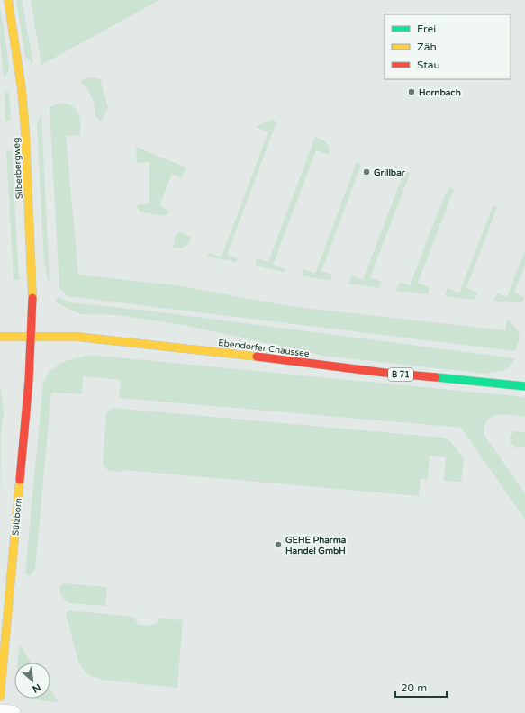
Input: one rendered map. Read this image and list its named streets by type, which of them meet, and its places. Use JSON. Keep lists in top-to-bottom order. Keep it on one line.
{"streets":{"street":["Silberbergweg","Ebendorfer Chaussee","B 71","Sülzborn"]},"crossings":[["Silberbergweg","Ebendorfer Chaussee"],["Silberbergweg","Sülzborn"],["Ebendorfer Chaussee","Sülzborn"]],"places":["Hornbach","Grillbar","GEHE Pharma Handel GmbH"],"legend":["Frei","Zäh","Stau"],"scale_bar":"20 m","north":"bottom right"}
